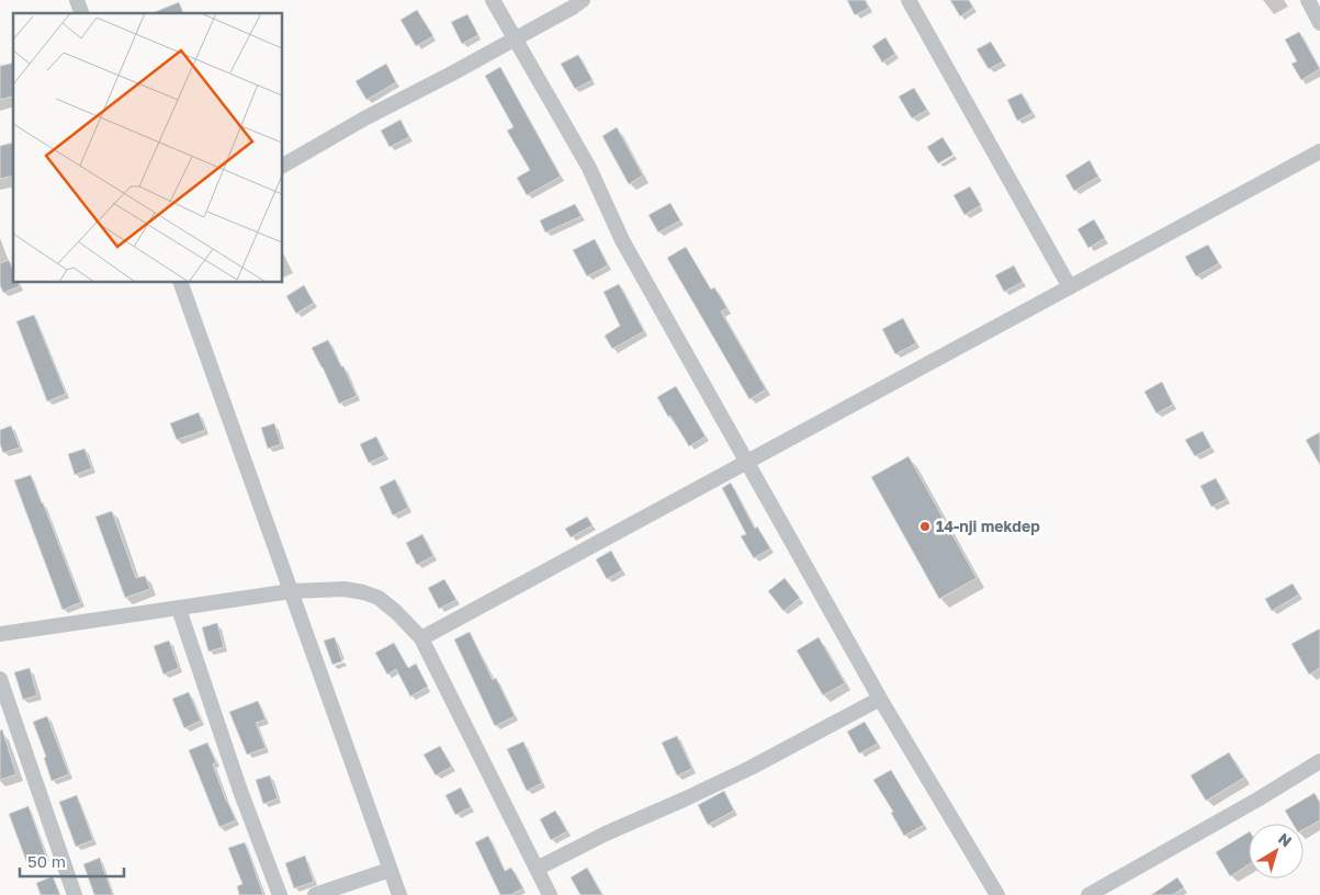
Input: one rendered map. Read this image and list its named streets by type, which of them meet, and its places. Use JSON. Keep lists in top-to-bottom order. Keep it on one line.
{"places":["14-nji mekdep"],"scale_bar":"50 m","north":"top right"}
